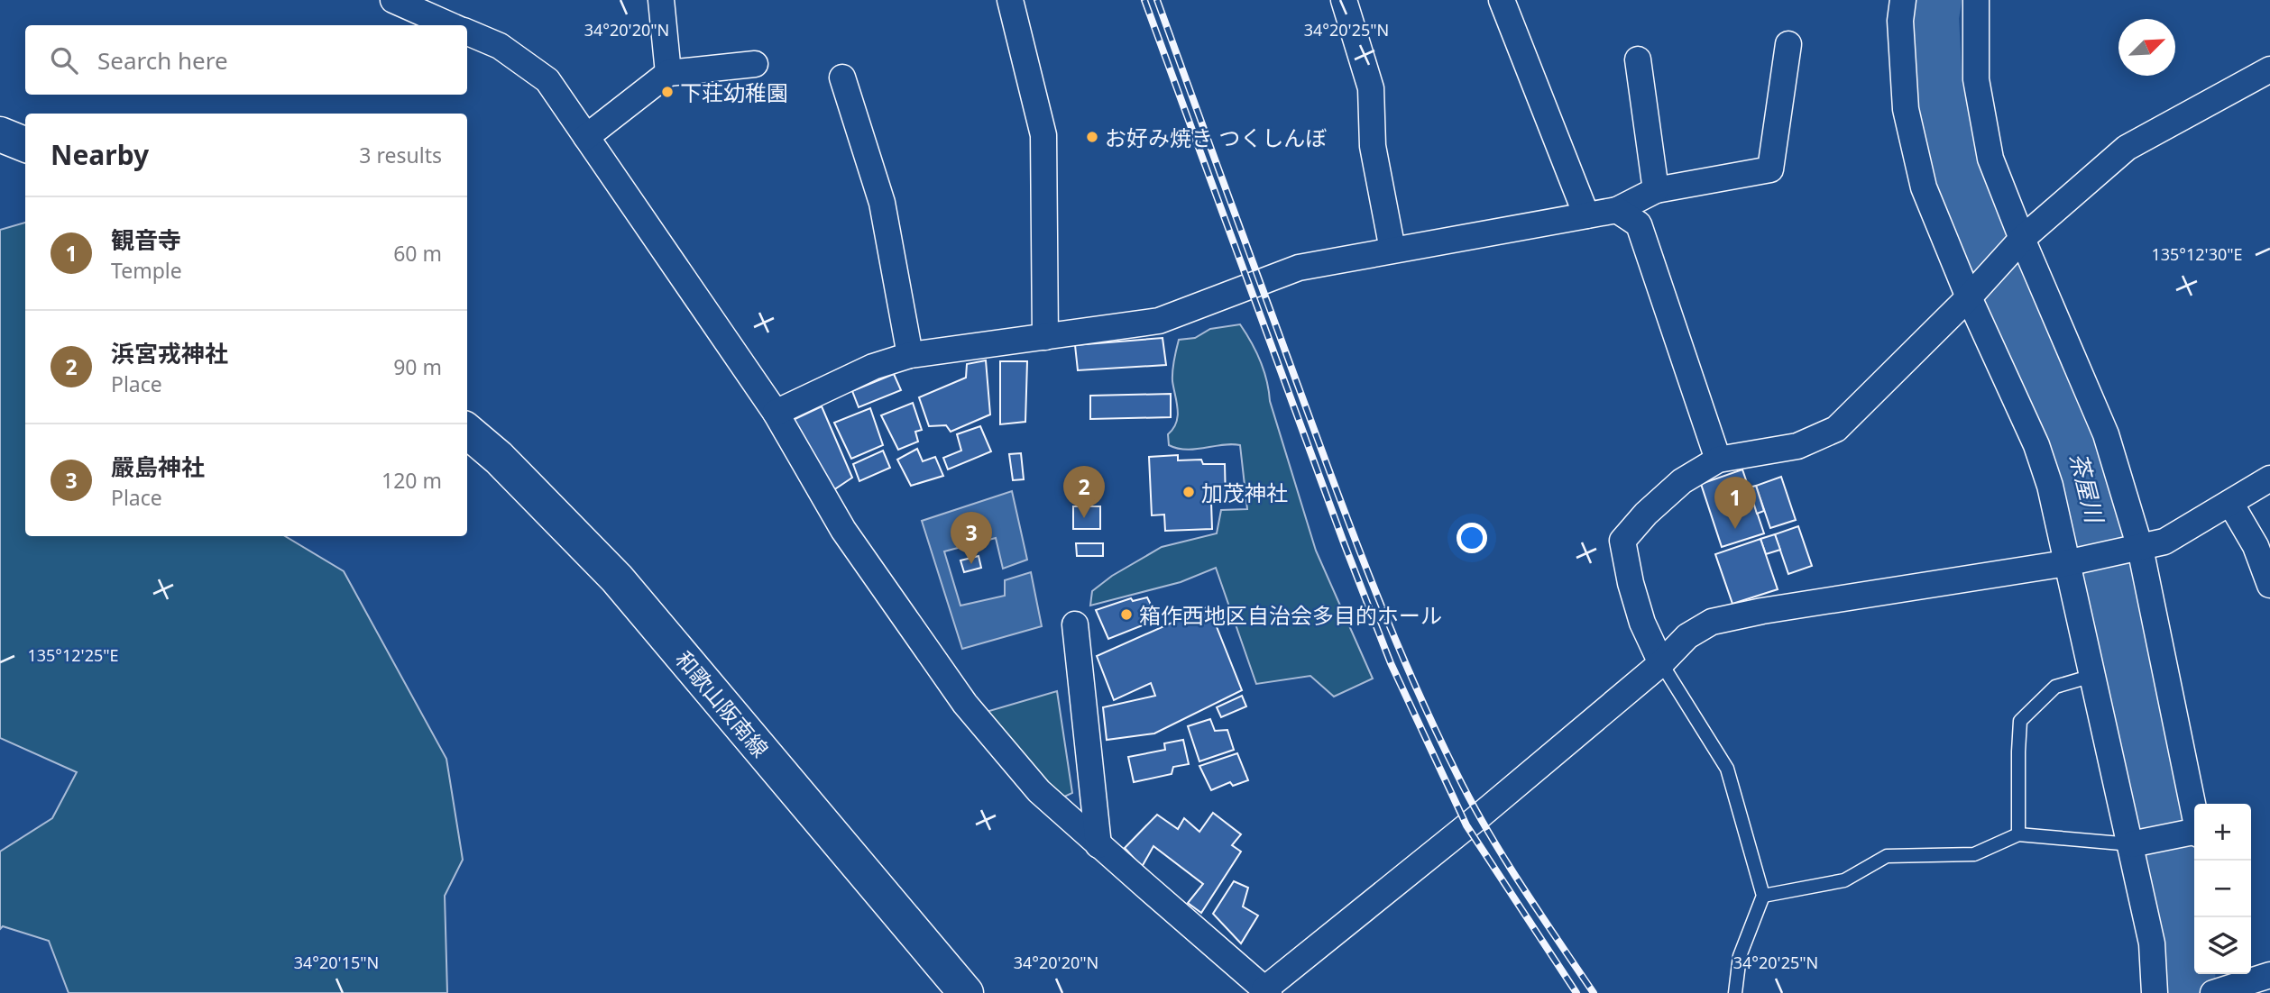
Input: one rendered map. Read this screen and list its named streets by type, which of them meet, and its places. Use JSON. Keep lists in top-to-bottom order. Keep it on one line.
{"streets":{"main road":["和歌山阪南線"]},"water":["茶屋川"],"places":["下荘幼稚園","お好み焼き つくしんぼ","加茂神社","箱作西地区自治会多目的ホール"],"north":"top right","page":{"search":"Search here","heading":["Nearby","3 results"],"list":[{"mark":"1","name":"観音寺","note":"Temple","value":"60 m"},{"mark":"2","name":"浜宮戎神社","note":"Place","value":"90 m"},{"mark":"3","name":"嚴島神社","note":"Place","value":"120 m"}],"pins":["2","1","3"],"map_buttons":["+","−"]},"coordinates":["34°20'20\"N","34°20'25\"N","135°12'30\"E","135°12'25\"E","34°20'15\"N"]}
